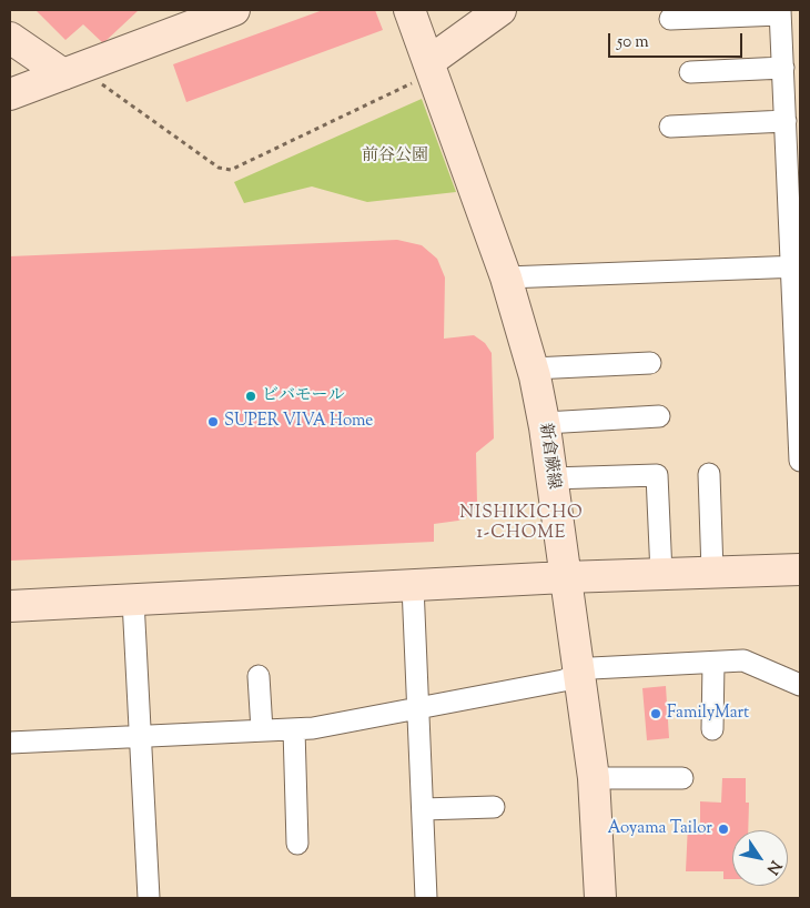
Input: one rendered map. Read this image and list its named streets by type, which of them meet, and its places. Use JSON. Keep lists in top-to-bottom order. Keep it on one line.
{"streets":{"street":["新倉蕨線"]},"districts":["NISHIKICHO 1-CHOME"],"parks":["前谷公園"],"places":["ビバモール","SUPER VIVA Home","FamilyMart","Aoyama Tailor"],"scale_bar":"50 m","north":"bottom right"}
